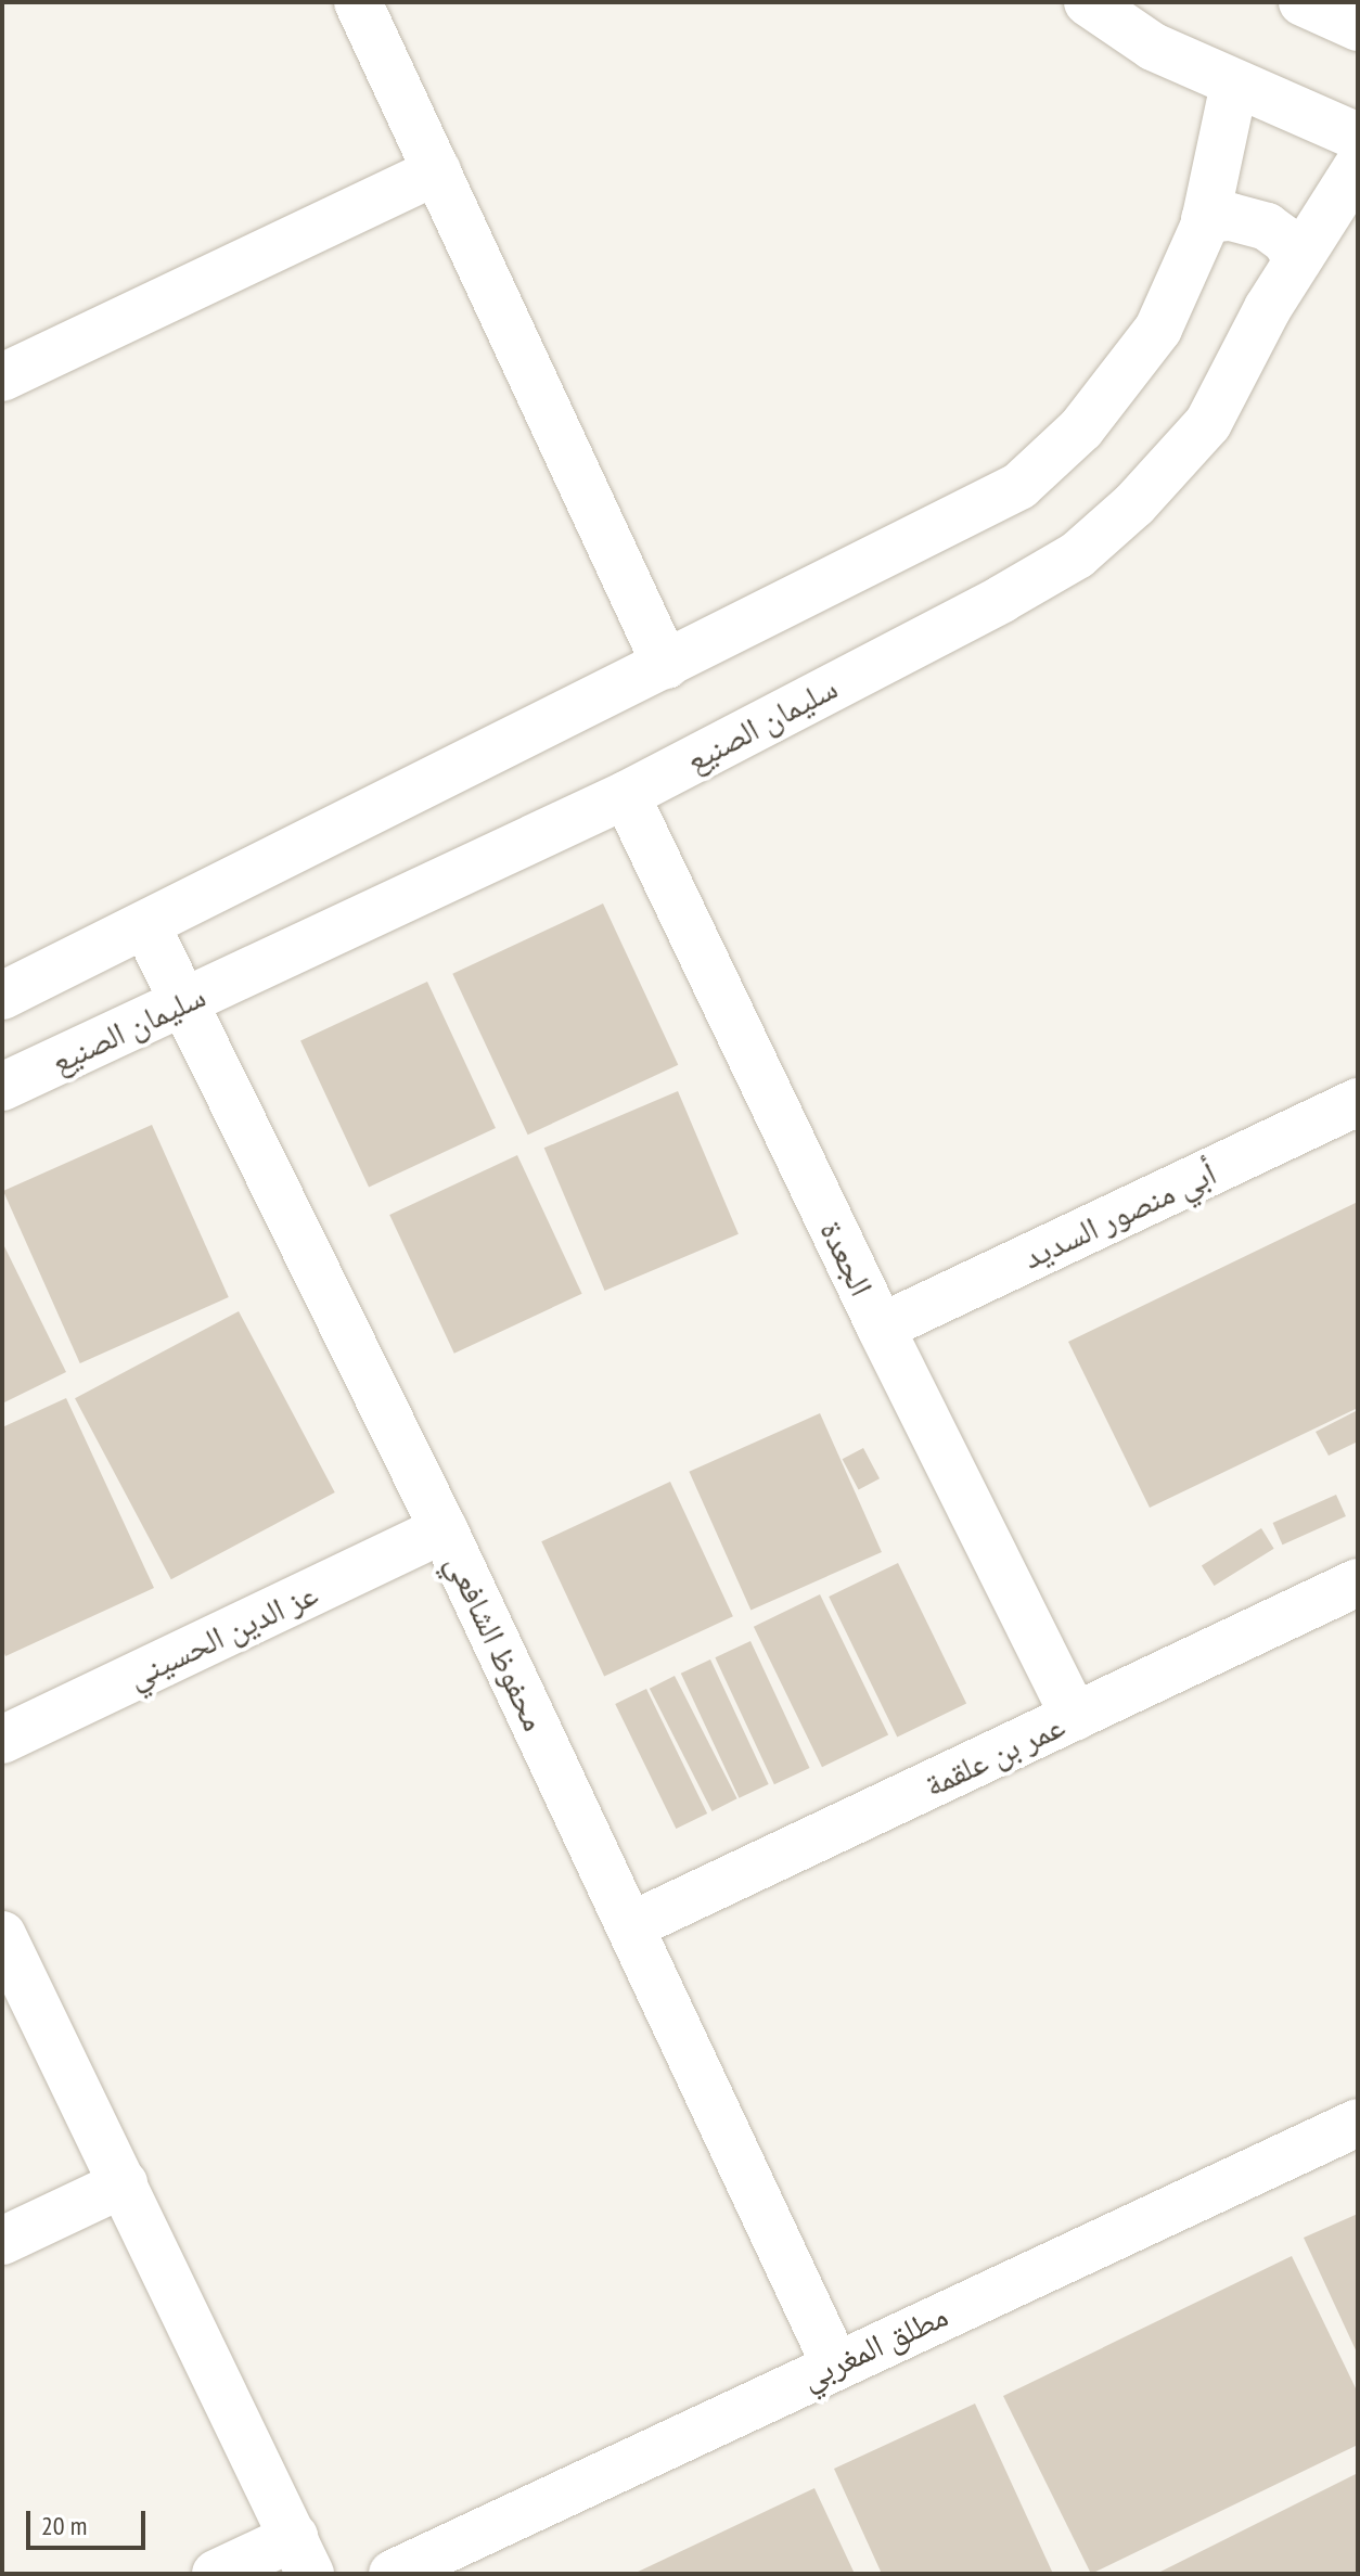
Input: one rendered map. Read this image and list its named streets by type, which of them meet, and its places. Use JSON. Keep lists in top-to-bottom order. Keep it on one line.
{"streets":{"street":["سليمان الصنيع","أبي منصور السديد","الجعدة","عز الدين الحسيني","محفوظ الشافعي","عمر بن علقمة","مطلق المغربي"]},"crossings":[["سليمان الصنيع","الجعدة"],["سليمان الصنيع","محفوظ الشافعي"],["أبي منصور السديد","الجعدة"],["الجعدة","عمر بن علقمة"],["عز الدين الحسيني","محفوظ الشافعي"],["محفوظ الشافعي","عمر بن علقمة"],["محفوظ الشافعي","مطلق المغربي"]],"scale_bar":"20 m"}
